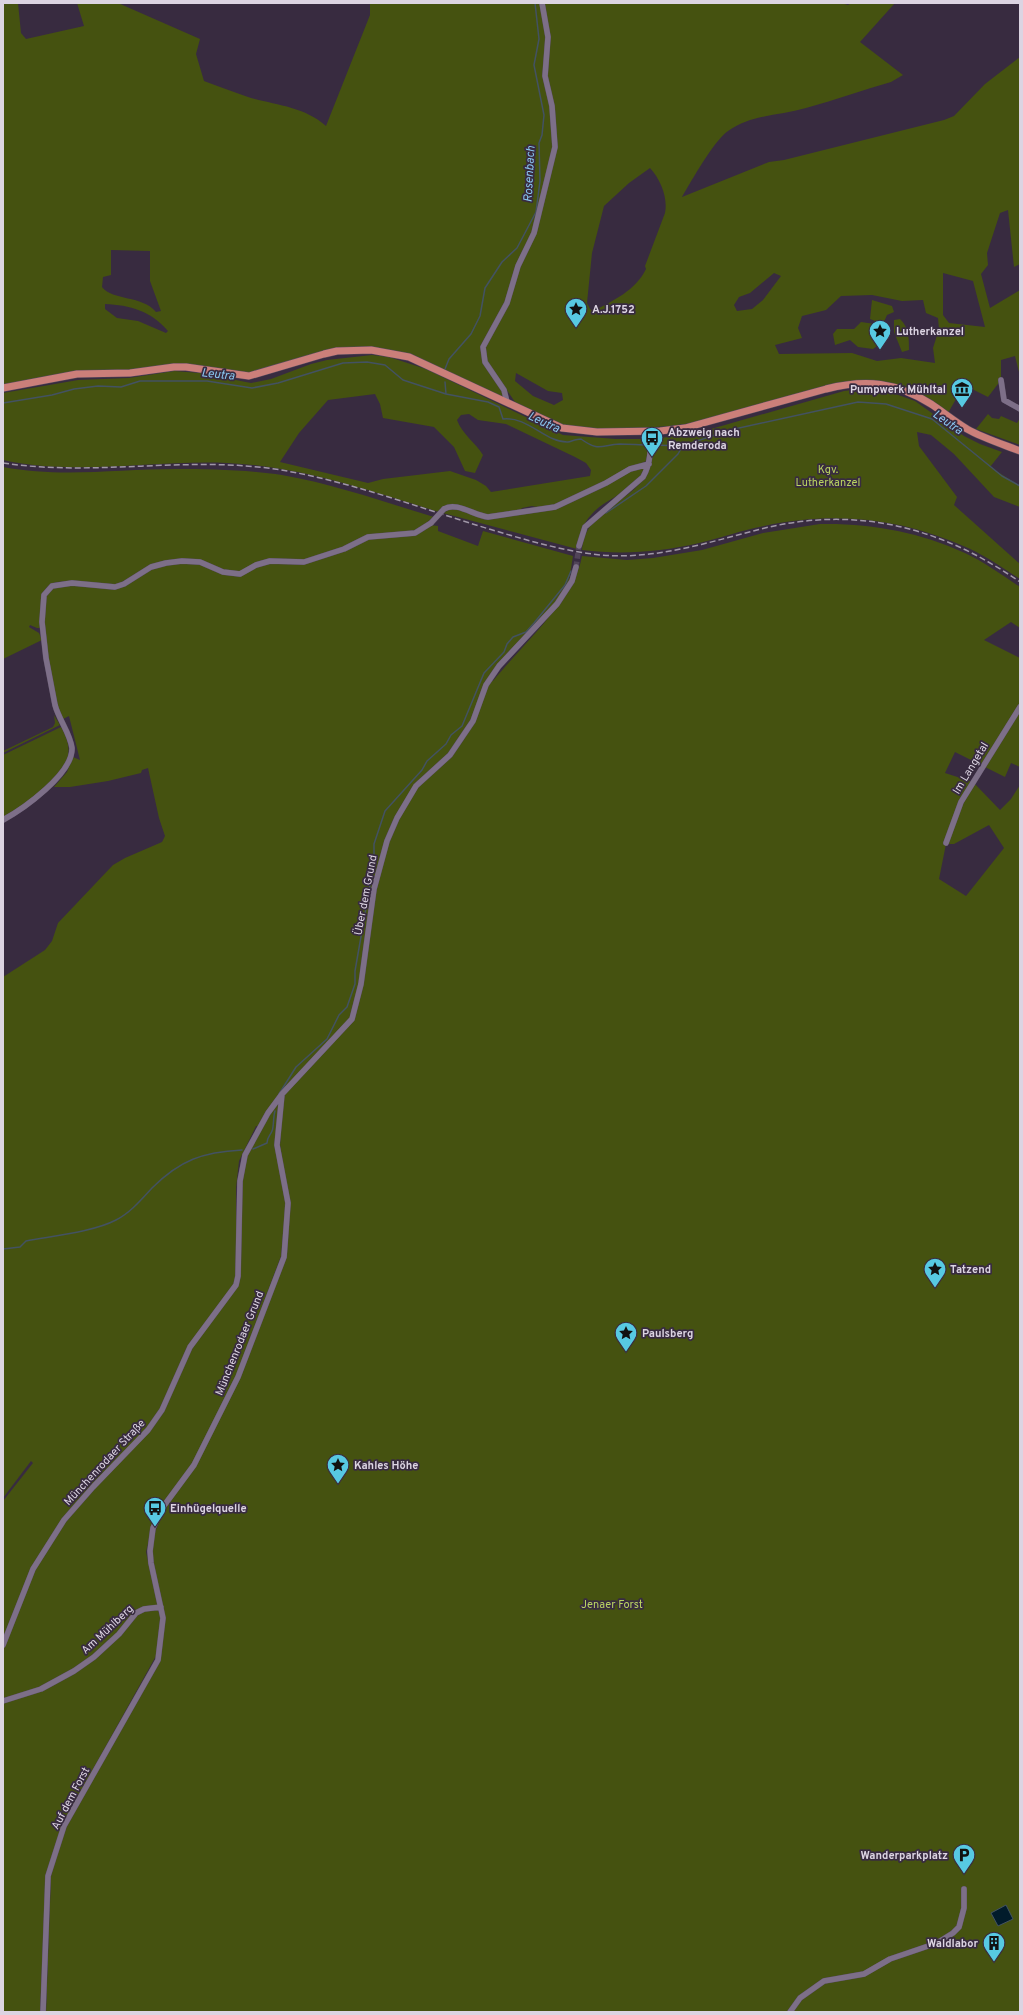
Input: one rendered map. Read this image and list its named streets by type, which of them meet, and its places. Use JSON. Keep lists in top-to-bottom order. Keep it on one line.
{"streets":{"street":["Im Langetal","Über dem Grund","Münchenrodaer Grund","Münchenrodaer Straße","Am Mühlberg","Auf dem Forst"]},"crossings":[["Über dem Grund","Münchenrodaer Grund"],["Über dem Grund","Münchenrodaer Straße"],["Münchenrodaer Grund","Münchenrodaer Straße"],["Münchenrodaer Grund","Am Mühlberg"],["Münchenrodaer Grund","Auf dem Forst"],["Am Mühlberg","Auf dem Forst"]],"water":["Rosenbach","Leutra"],"parks":["Kgv. Lutherkanzel","Jenaer Forst"],"places":{"place":["A.J.1752","Lutherkanzel","Tatzend","Paulsberg","Kahles Höhe"],"museum":["Pumpwerk Mühltal"],"bus stop":["Abzweig nach Remderoda","Einhügelquelle"],"parking":["Wanderparkplatz"],"building":["Waldlabor"]}}
